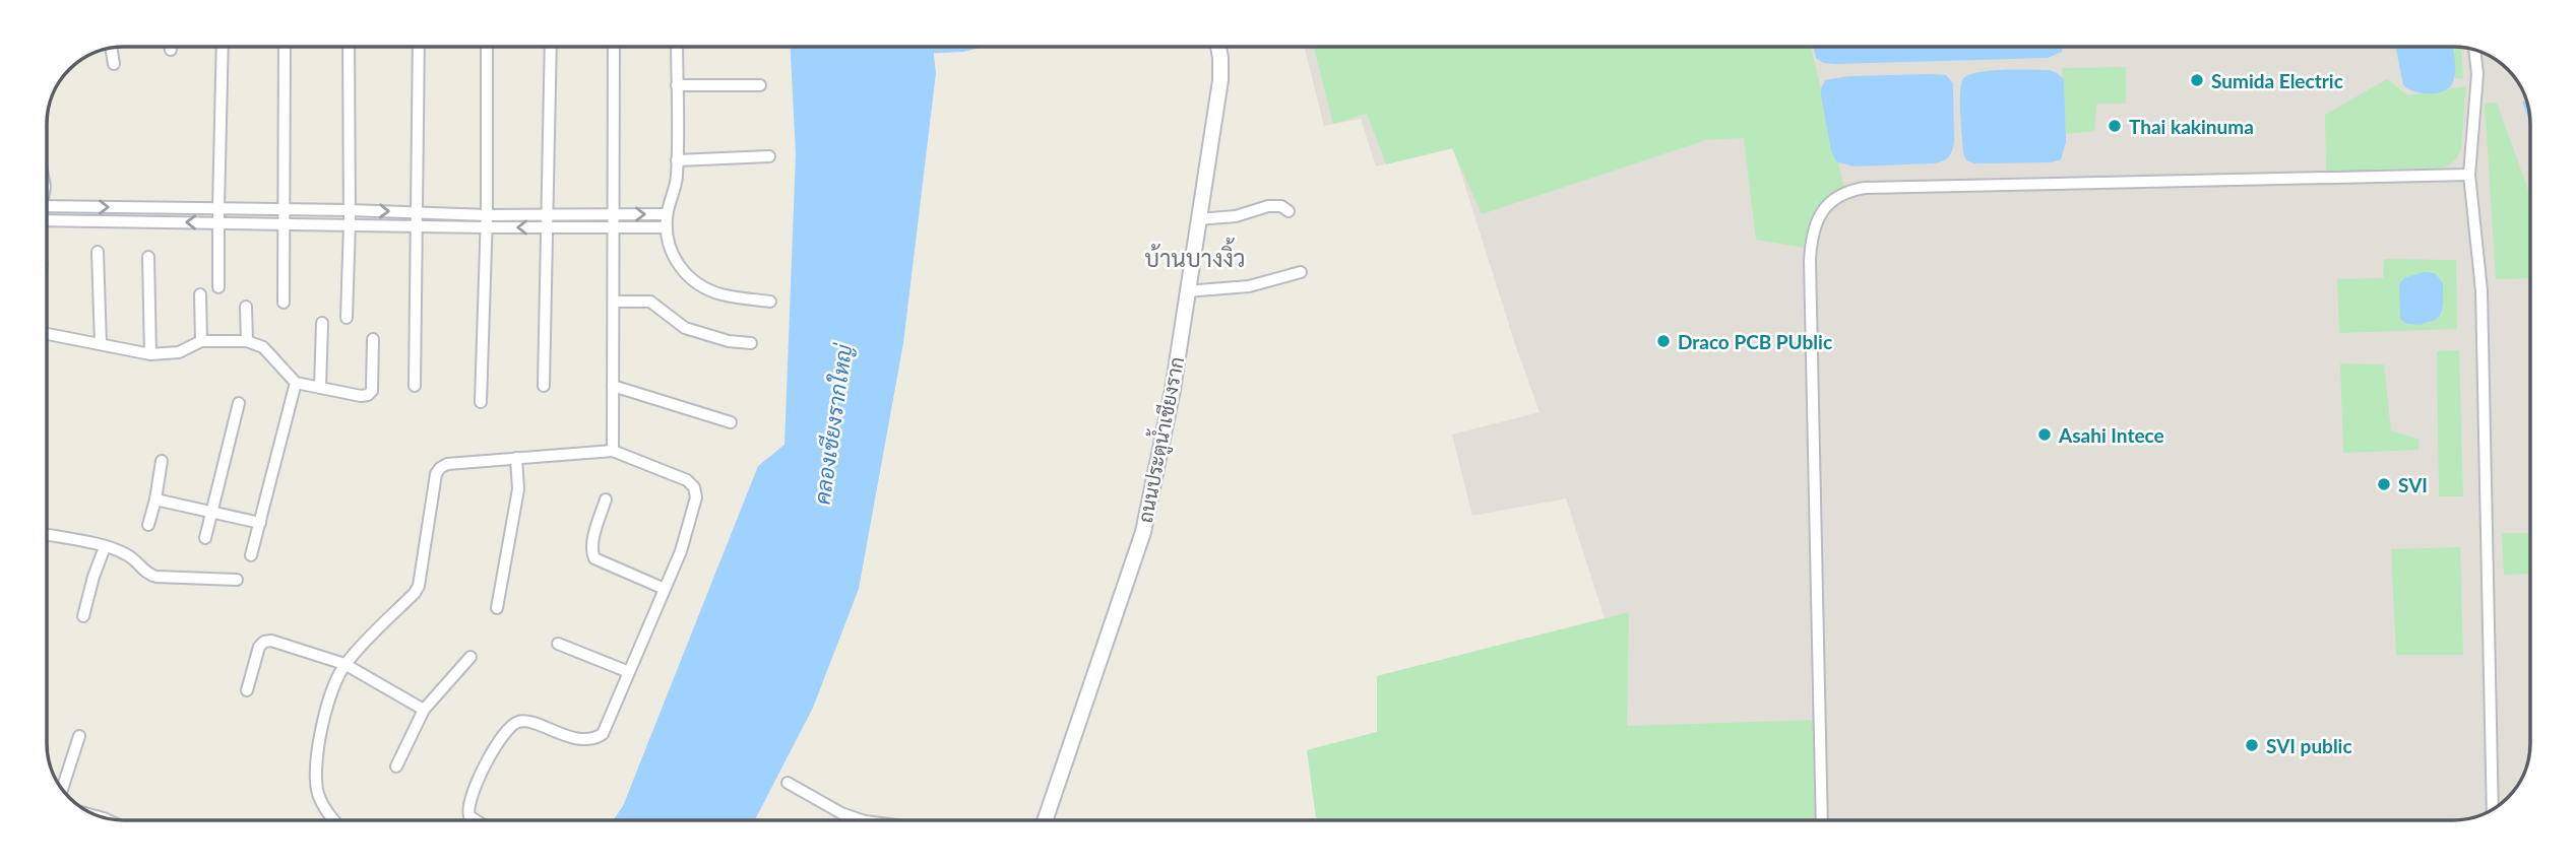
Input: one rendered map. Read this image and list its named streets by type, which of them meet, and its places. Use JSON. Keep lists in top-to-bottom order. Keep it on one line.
{"streets":{"street":["ถนนประตูน้ำเชียงราก"]},"districts":["บ้านบางงิ้ว"],"water":["คลองเชียงรากใหญ่"],"places":["Sumida Electric","Thai kakinuma","Draco PCB PUblic","Asahi Intece","SVI","SVI public"]}
